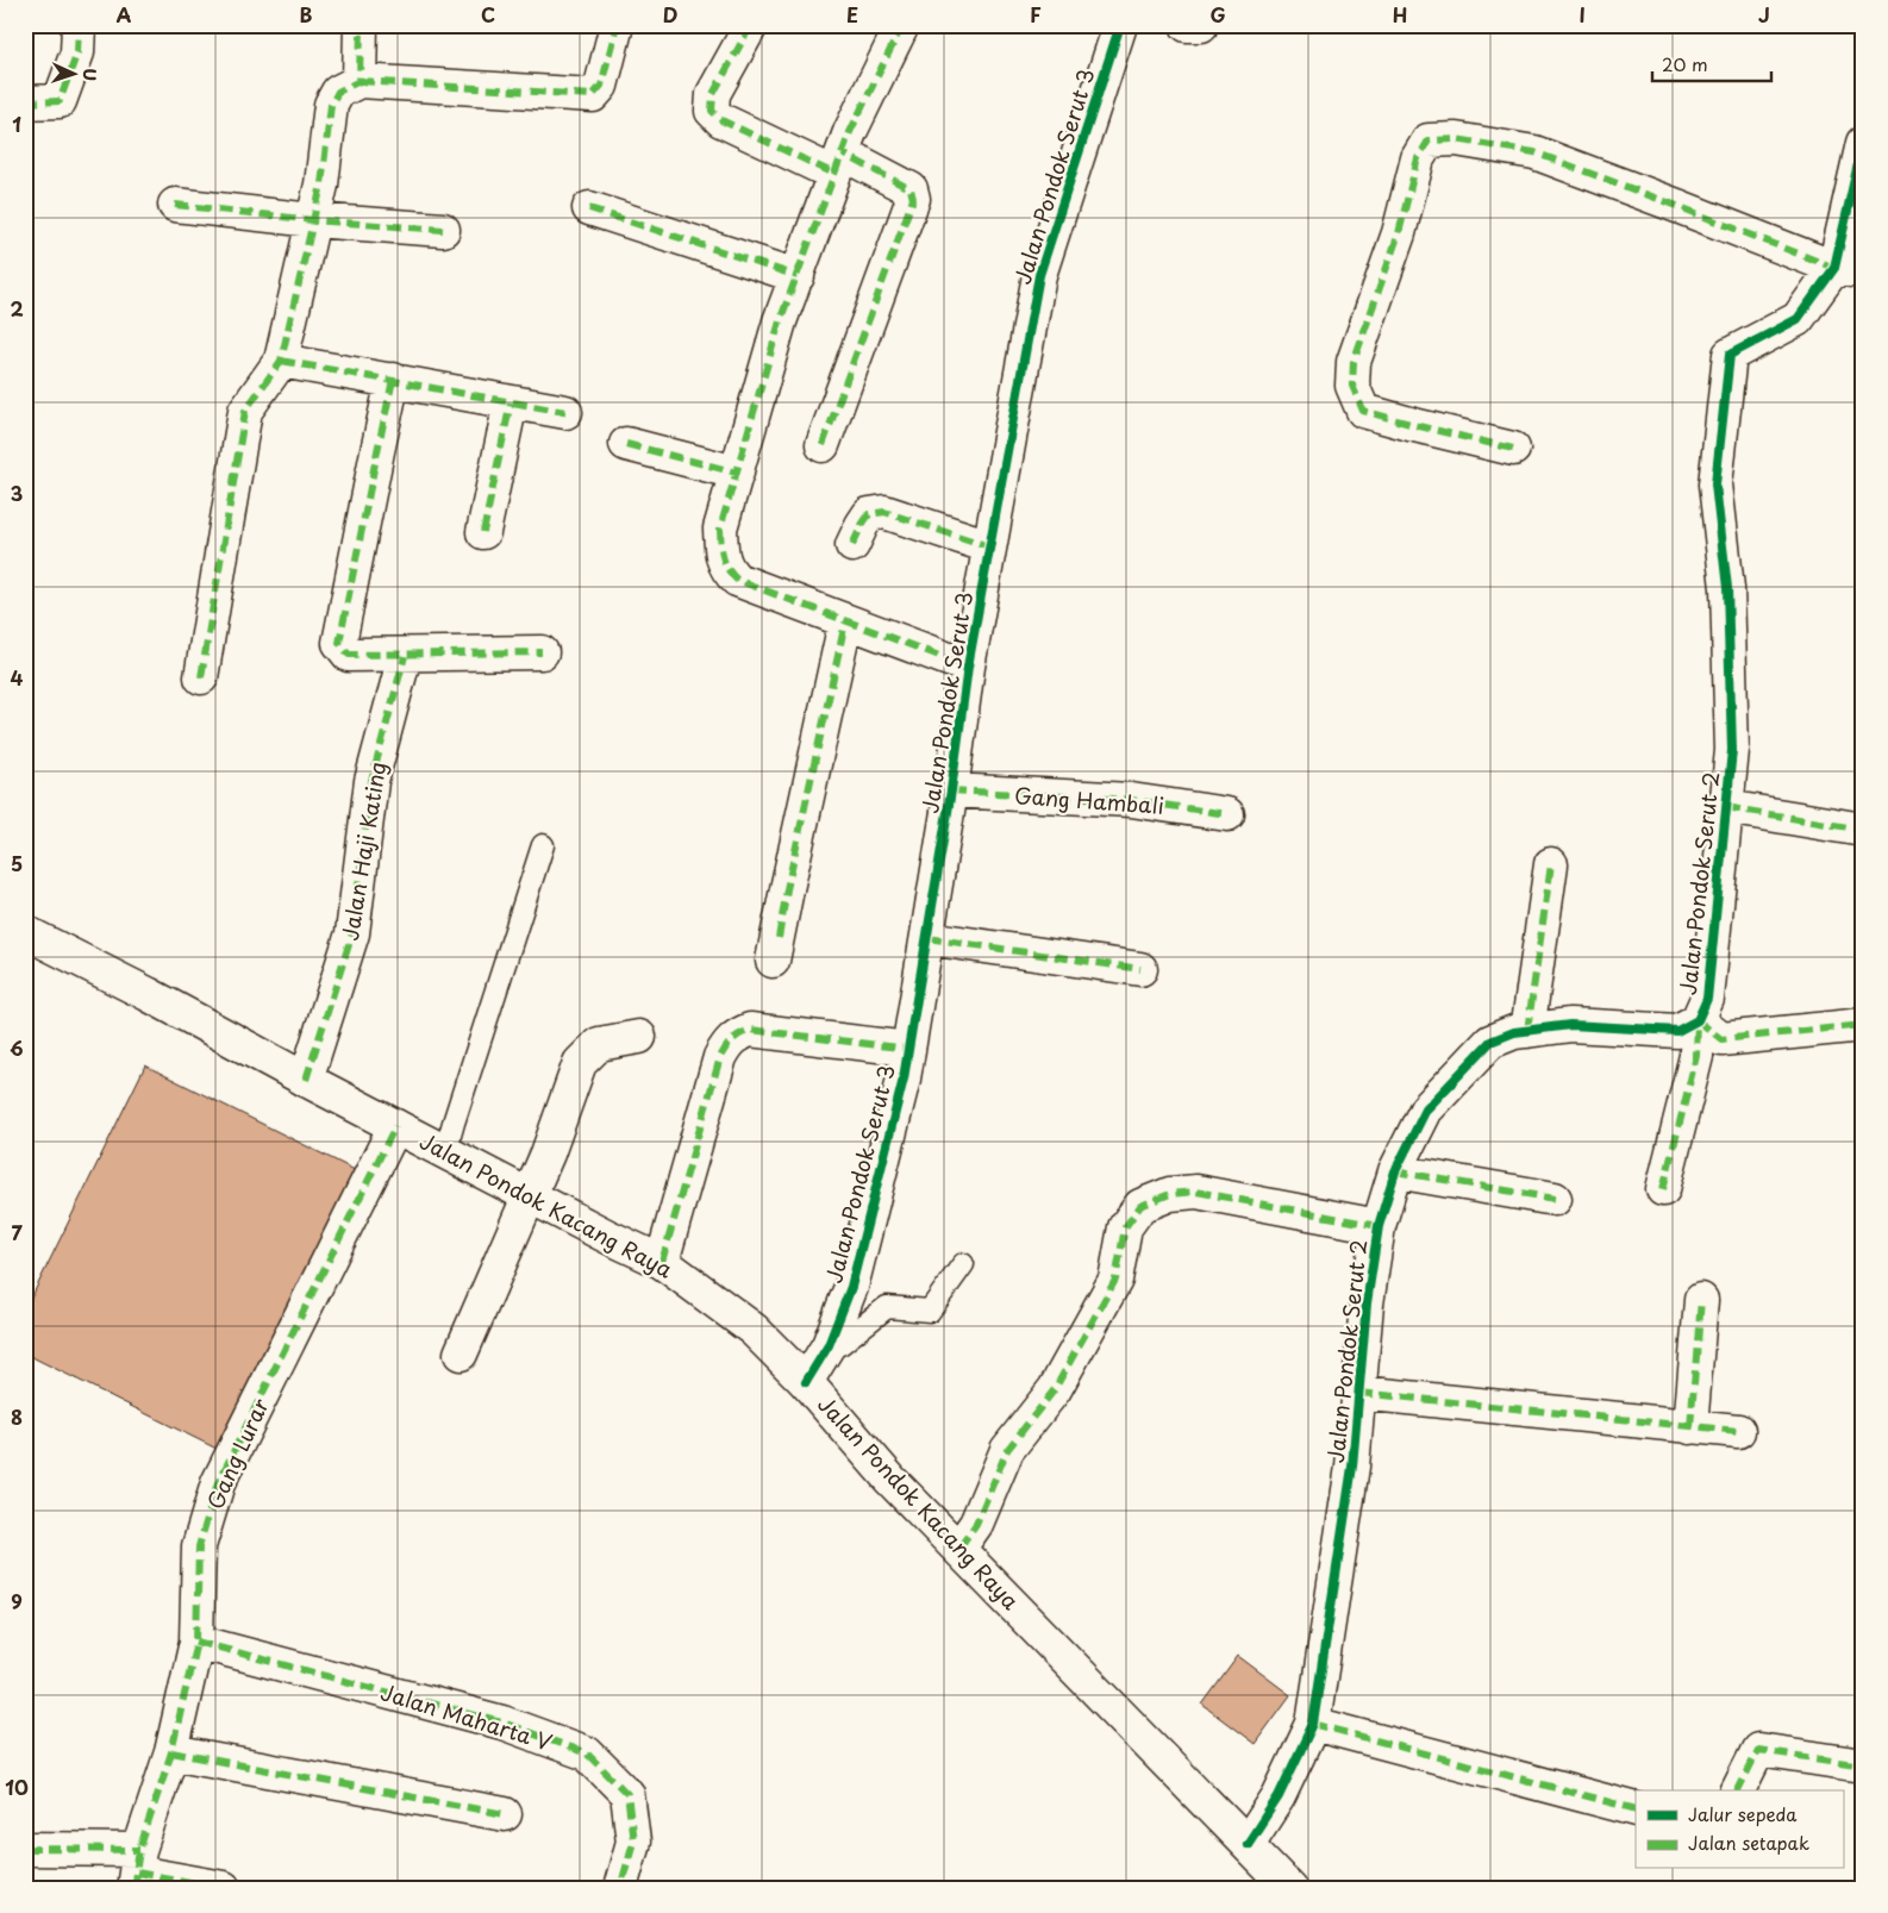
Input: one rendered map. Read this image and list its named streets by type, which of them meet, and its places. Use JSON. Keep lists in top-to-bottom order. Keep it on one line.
{"streets":{"street":["Jalan Pondok Serut 3","Gang Hambali","Jalan Haji Kating","Jalan Pondok Serut 2","Jalan Pondok Kacang Raya","Gang Lurar","Jalan Maharta V"]},"crossings":[["Jalan Pondok Serut 3","Gang Hambali"],["Jalan Pondok Serut 3","Jalan Pondok Kacang Raya"],["Jalan Haji Kating","Jalan Pondok Kacang Raya"],["Jalan Pondok Serut 2","Jalan Pondok Kacang Raya"],["Jalan Pondok Kacang Raya","Gang Lurar"],["Gang Lurar","Jalan Maharta V"]],"legend":["Jalur sepeda","Jalan setapak"],"scale_bar":"20 m","north":"right","grid":{"columns":["A","B","C","D","E","F","G","H","I","J"],"rows":["1","2","3","4","5","6","7","8","9","10"]}}
